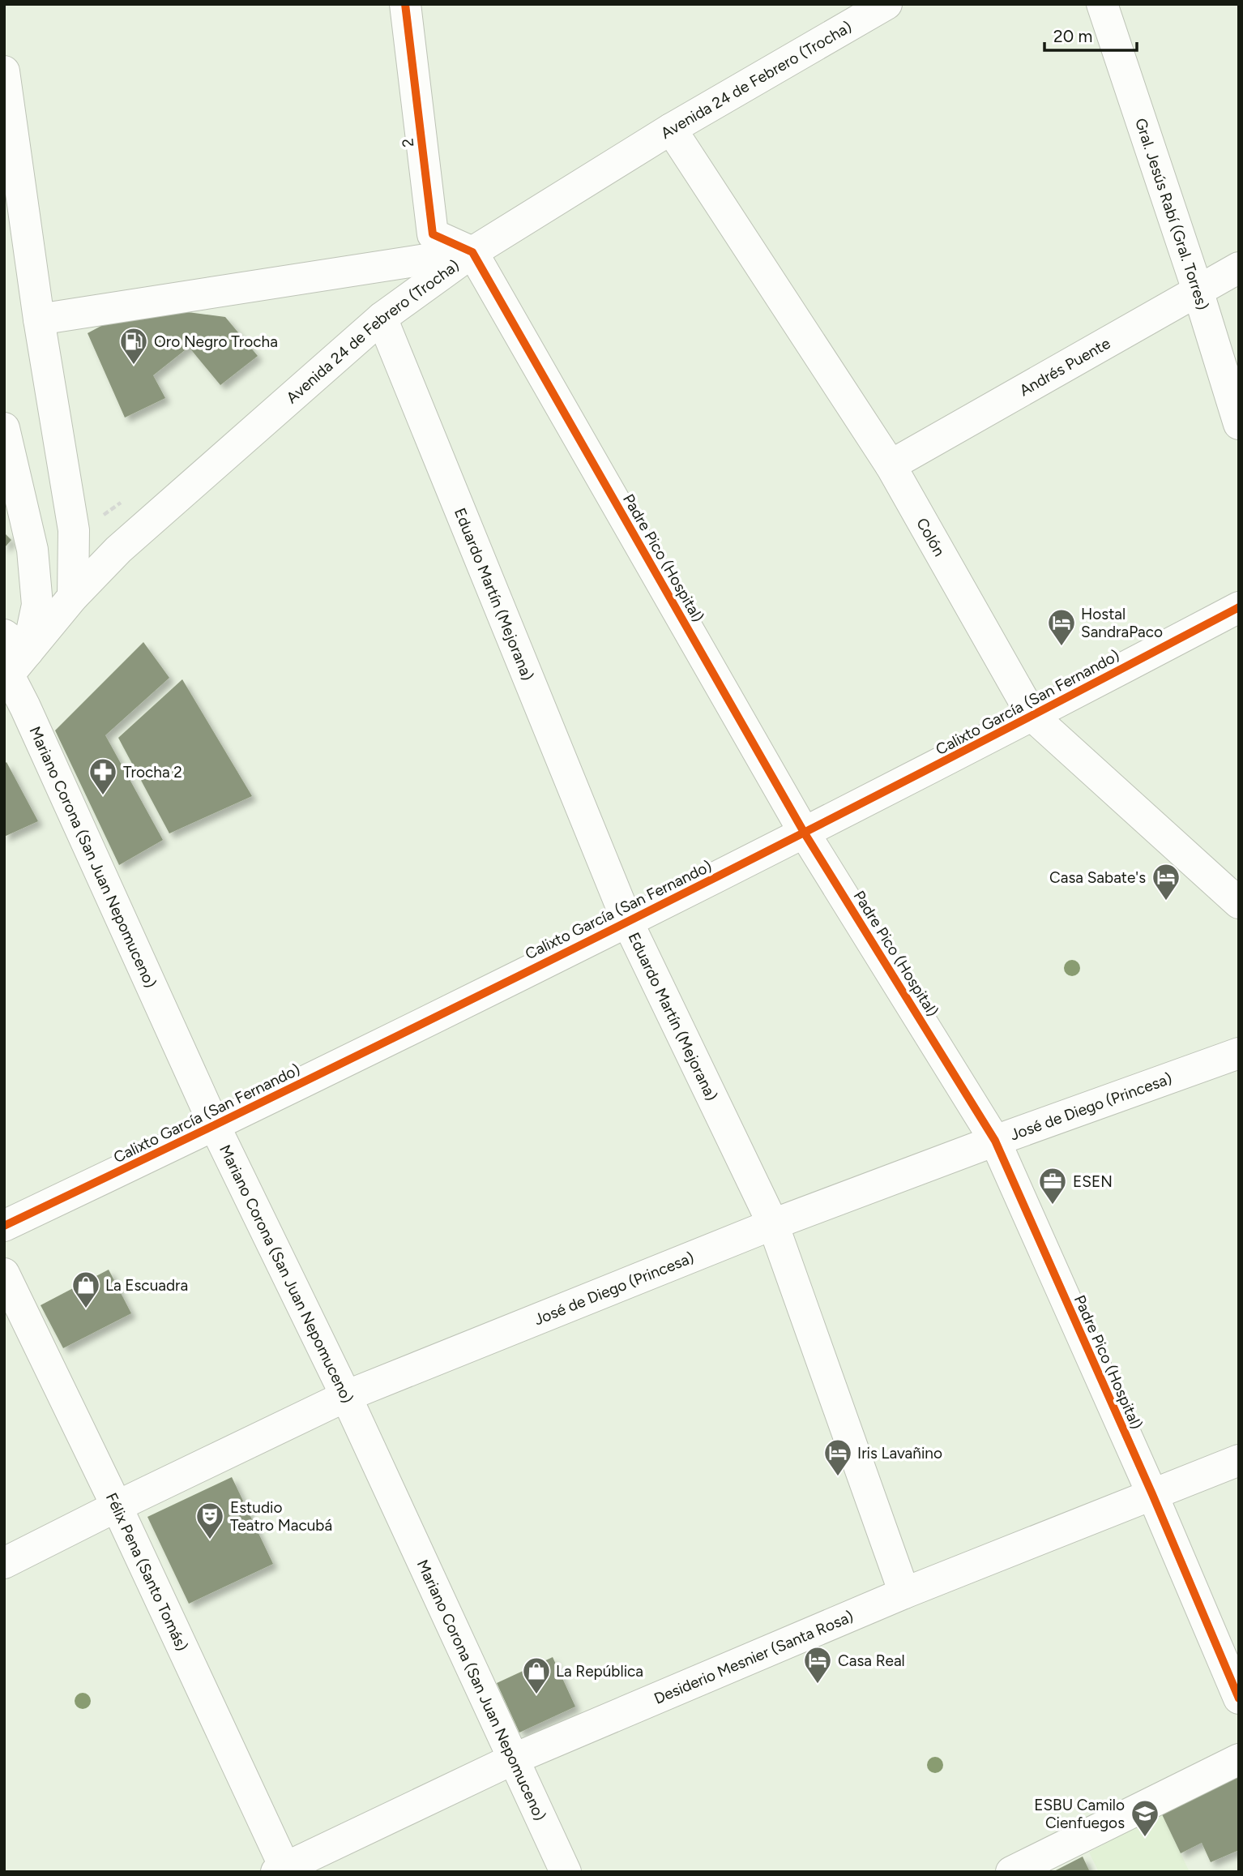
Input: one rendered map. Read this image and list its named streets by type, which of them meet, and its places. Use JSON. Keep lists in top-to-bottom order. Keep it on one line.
{"streets":{"street":["Avenida 24 de Febrero (Trocha)","2","Gral. Jesús Rabí (Gral. Torres)","Andrés Puente","Colón","Padre Pico (Hospital)","Eduardo Martín (Mejorana)","Calixto García (San Fernando)","Mariano Corona (San Juan Nepomuceno)","José de Diego (Princesa)","Félix Pena (Santo Tomás)","Desiderio Mesnier (Santa Rosa)"]},"crossings":[["Avenida 24 de Febrero (Trocha)","2"],["Avenida 24 de Febrero (Trocha)","Colón"],["Avenida 24 de Febrero (Trocha)","Padre Pico (Hospital)"],["Avenida 24 de Febrero (Trocha)","Eduardo Martín (Mejorana)"],["Avenida 24 de Febrero (Trocha)","Mariano Corona (San Juan Nepomuceno)"],["2","Padre Pico (Hospital)"],["Gral. Jesús Rabí (Gral. Torres)","Andrés Puente"],["Andrés Puente","Colón"],["Colón","Calixto García (San Fernando)"],["Padre Pico (Hospital)","Calixto García (San Fernando)"],["Padre Pico (Hospital)","José de Diego (Princesa)"],["Padre Pico (Hospital)","Desiderio Mesnier (Santa Rosa)"],["Eduardo Martín (Mejorana)","Calixto García (San Fernando)"],["Eduardo Martín (Mejorana)","José de Diego (Princesa)"],["Eduardo Martín (Mejorana)","Desiderio Mesnier (Santa Rosa)"],["Calixto García (San Fernando)","Mariano Corona (San Juan Nepomuceno)"],["Mariano Corona (San Juan Nepomuceno)","José de Diego (Princesa)"],["Mariano Corona (San Juan Nepomuceno)","Desiderio Mesnier (Santa Rosa)"],["José de Diego (Princesa)","Félix Pena (Santo Tomás)"],["Félix Pena (Santo Tomás)","Desiderio Mesnier (Santa Rosa)"]],"places":{"fuel station":["Oro Negro Trocha"],"hotel":["Hostal SandraPaco","Casa Sabate's","Iris Lavañino","Casa Real"],"pharmacy":["Trocha 2"],"office":["ESEN"],"shop":["La Escuadra","La República"],"theatre":["Estudio Teatro Macubá"],"school or university":["ESBU Camilo Cienfuegos"]},"scale_bar":"20 m"}
